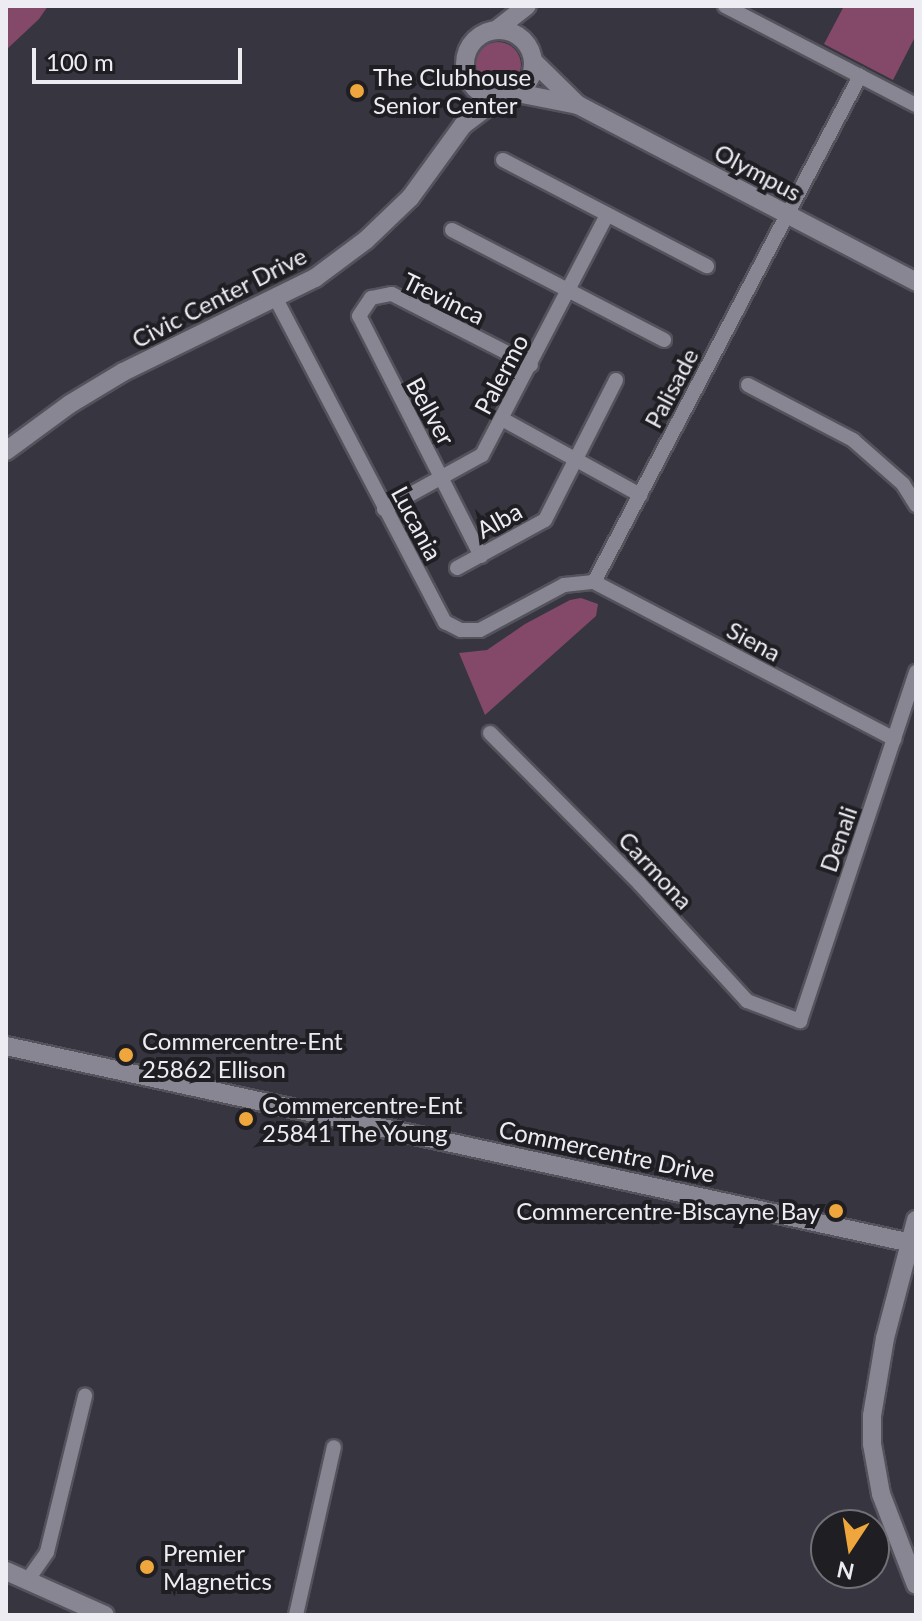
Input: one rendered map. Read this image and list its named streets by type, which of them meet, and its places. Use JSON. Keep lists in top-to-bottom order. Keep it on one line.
{"streets":{"street":["Olympus","Civic Center Drive","Trevinca","Palermo","Palisade","Bellver","Alba","Lucania","Siena","Denali","Carmona","Commercentre Drive"]},"crossings":[["Olympus","Civic Center Drive"],["Olympus","Palisade"],["Civic Center Drive","Lucania"],["Trevinca","Palermo"],["Trevinca","Bellver"],["Palermo","Bellver"],["Palermo","Lucania"],["Palisade","Lucania"],["Palisade","Siena"],["Bellver","Alba"],["Lucania","Siena"],["Siena","Denali"],["Denali","Carmona"]],"places":["The Clubhouse Senior Center","Commercentre-Ent 25862 Ellison","Commercentre-Ent 25841 The Young","Commercentre-Biscayne Bay","Premier Magnetics"],"scale_bar":"100 m","north":"bottom"}
